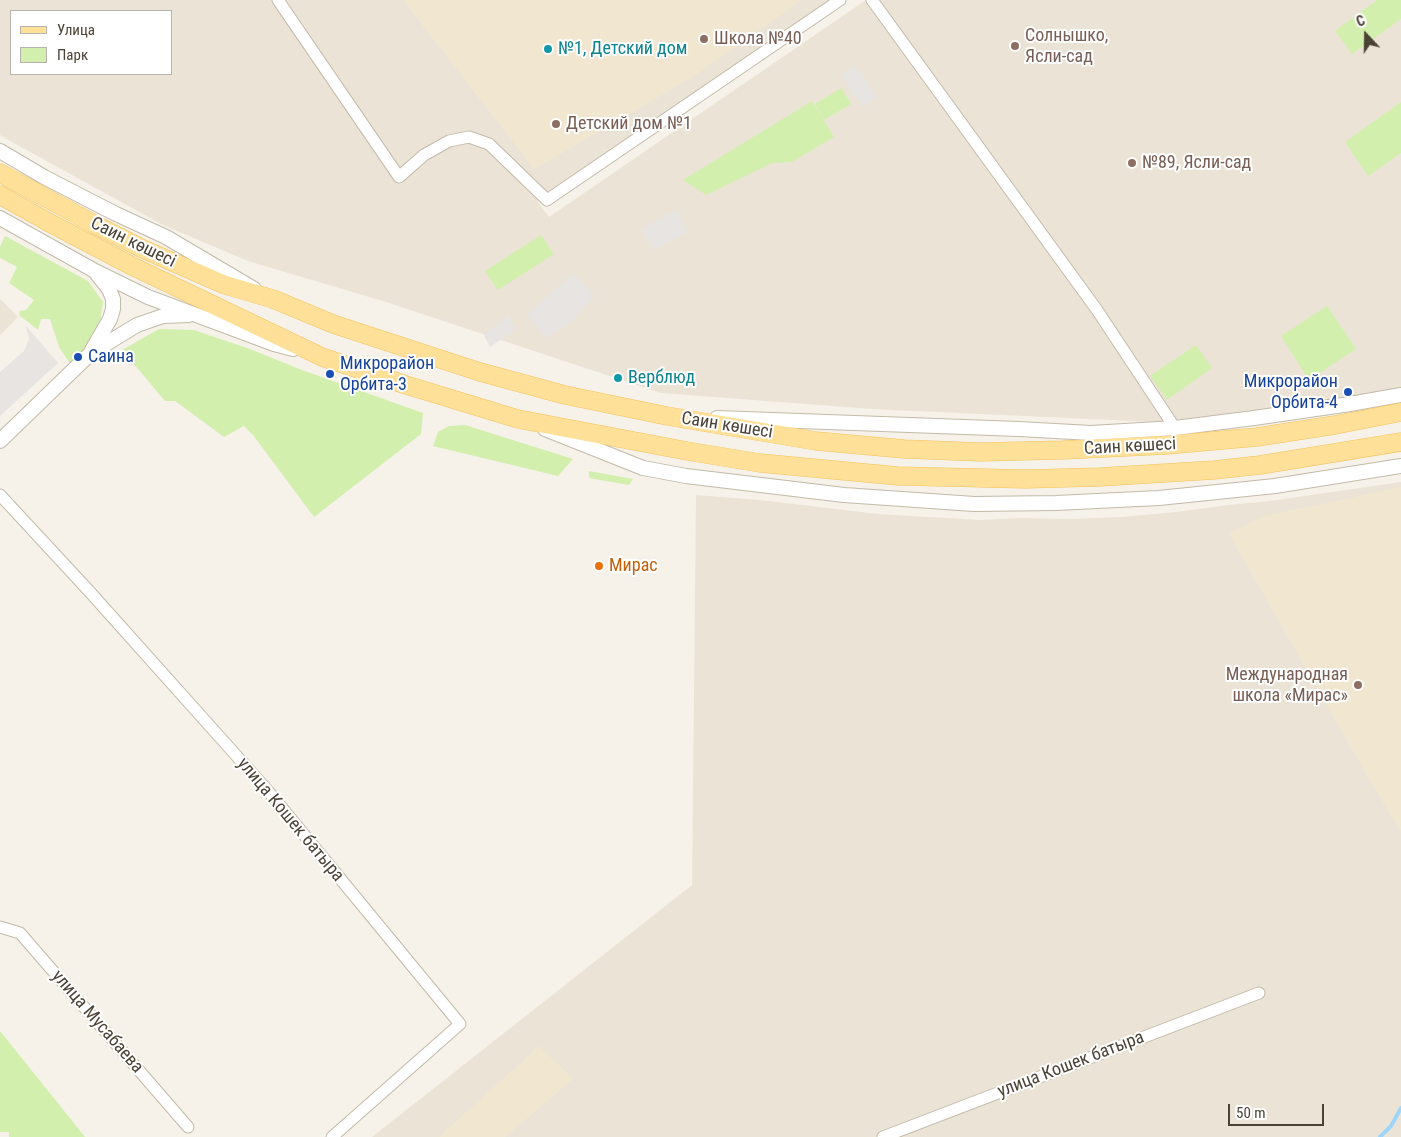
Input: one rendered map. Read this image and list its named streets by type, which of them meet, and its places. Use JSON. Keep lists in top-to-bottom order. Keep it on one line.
{"streets":{"main road":["Саин көшесі"],"street":["улица Кошек батыра","улица Мусабаева"]},"places":["Школа №40","Солнышко, Ясли-сад","№1, Детский дом","Детский дом №1","№89, Ясли-сад","Саина","Микрорайон Орбита-3","Верблюд","Микрорайон Орбита-4","Мирас","Международная школа «Мирас»"],"legend":["Улица","Парк"],"scale_bar":"50 m","north":"top"}
